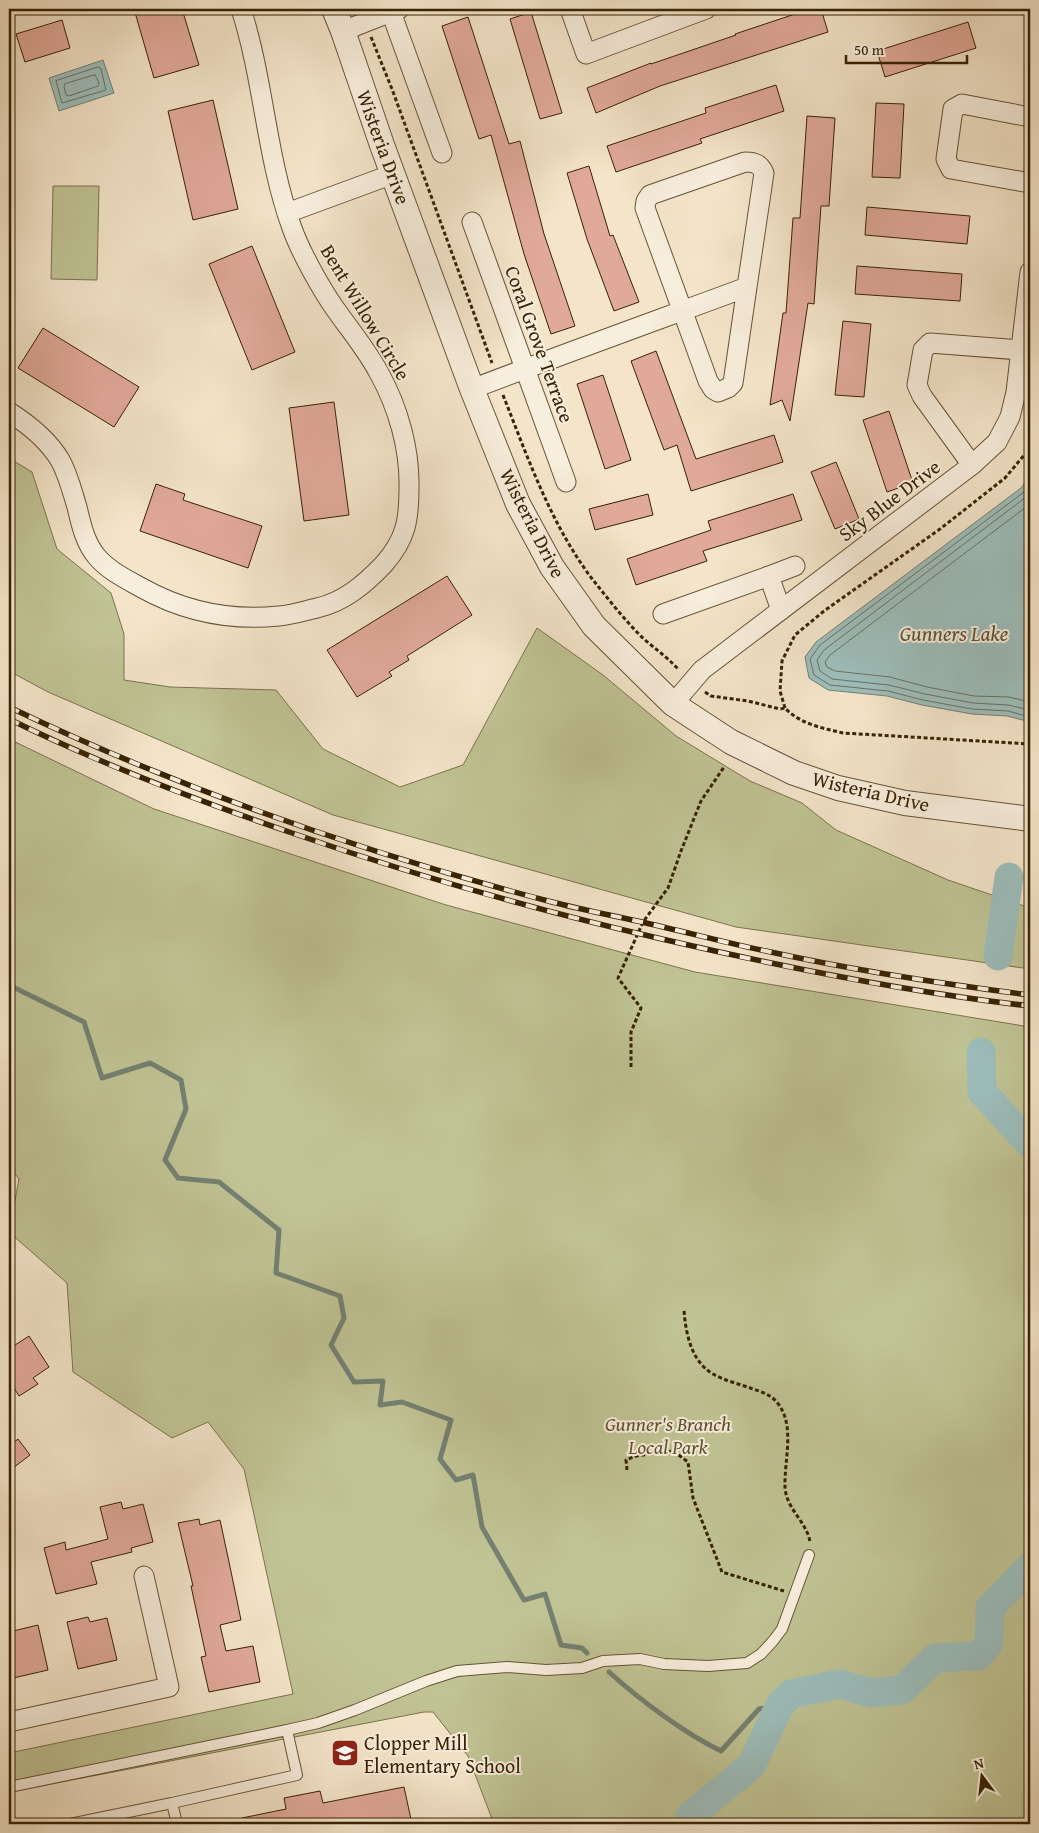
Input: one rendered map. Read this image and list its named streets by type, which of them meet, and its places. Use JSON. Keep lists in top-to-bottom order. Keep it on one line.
{"streets":{"street":["Wisteria Drive","Bent Willow Circle","Coral Grove Terrace","Sky Blue Drive"]},"crossings":[["Wisteria Drive","Sky Blue Drive"]],"water":["Gunners Lake"],"parks":["Gunner's Branch Local Park"],"places":{"school or university":["Clopper Mill Elementary School"]},"scale_bar":"50 m","north":"top"}
